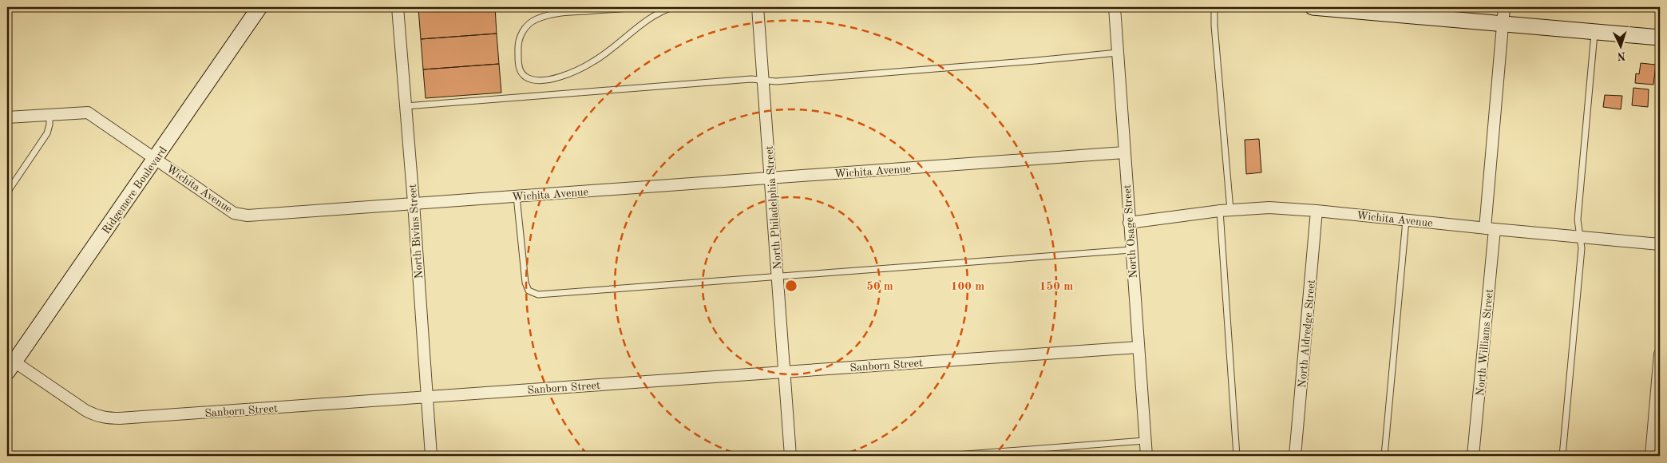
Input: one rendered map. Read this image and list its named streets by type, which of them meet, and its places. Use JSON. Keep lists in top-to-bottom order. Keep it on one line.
{"streets":{"main road":["Ridgemere Boulevard"],"street":["Wichita Avenue","North Philadelphia Street","North Bivins Street","North Osage Street","North Aldredge Street","North Williams Street","Sanborn Street"]},"crossings":[["Wichita Avenue","Ridgemere Boulevard"],["Wichita Avenue","North Philadelphia Street"],["Wichita Avenue","North Bivins Street"],["Wichita Avenue","North Osage Street"],["Wichita Avenue","North Aldredge Street"],["Wichita Avenue","North Williams Street"],["Ridgemere Boulevard","Sanborn Street"],["North Philadelphia Street","Sanborn Street"],["North Bivins Street","Sanborn Street"],["North Osage Street","Sanborn Street"]],"north":"bottom","rings":["50 m","100 m","150 m"]}
